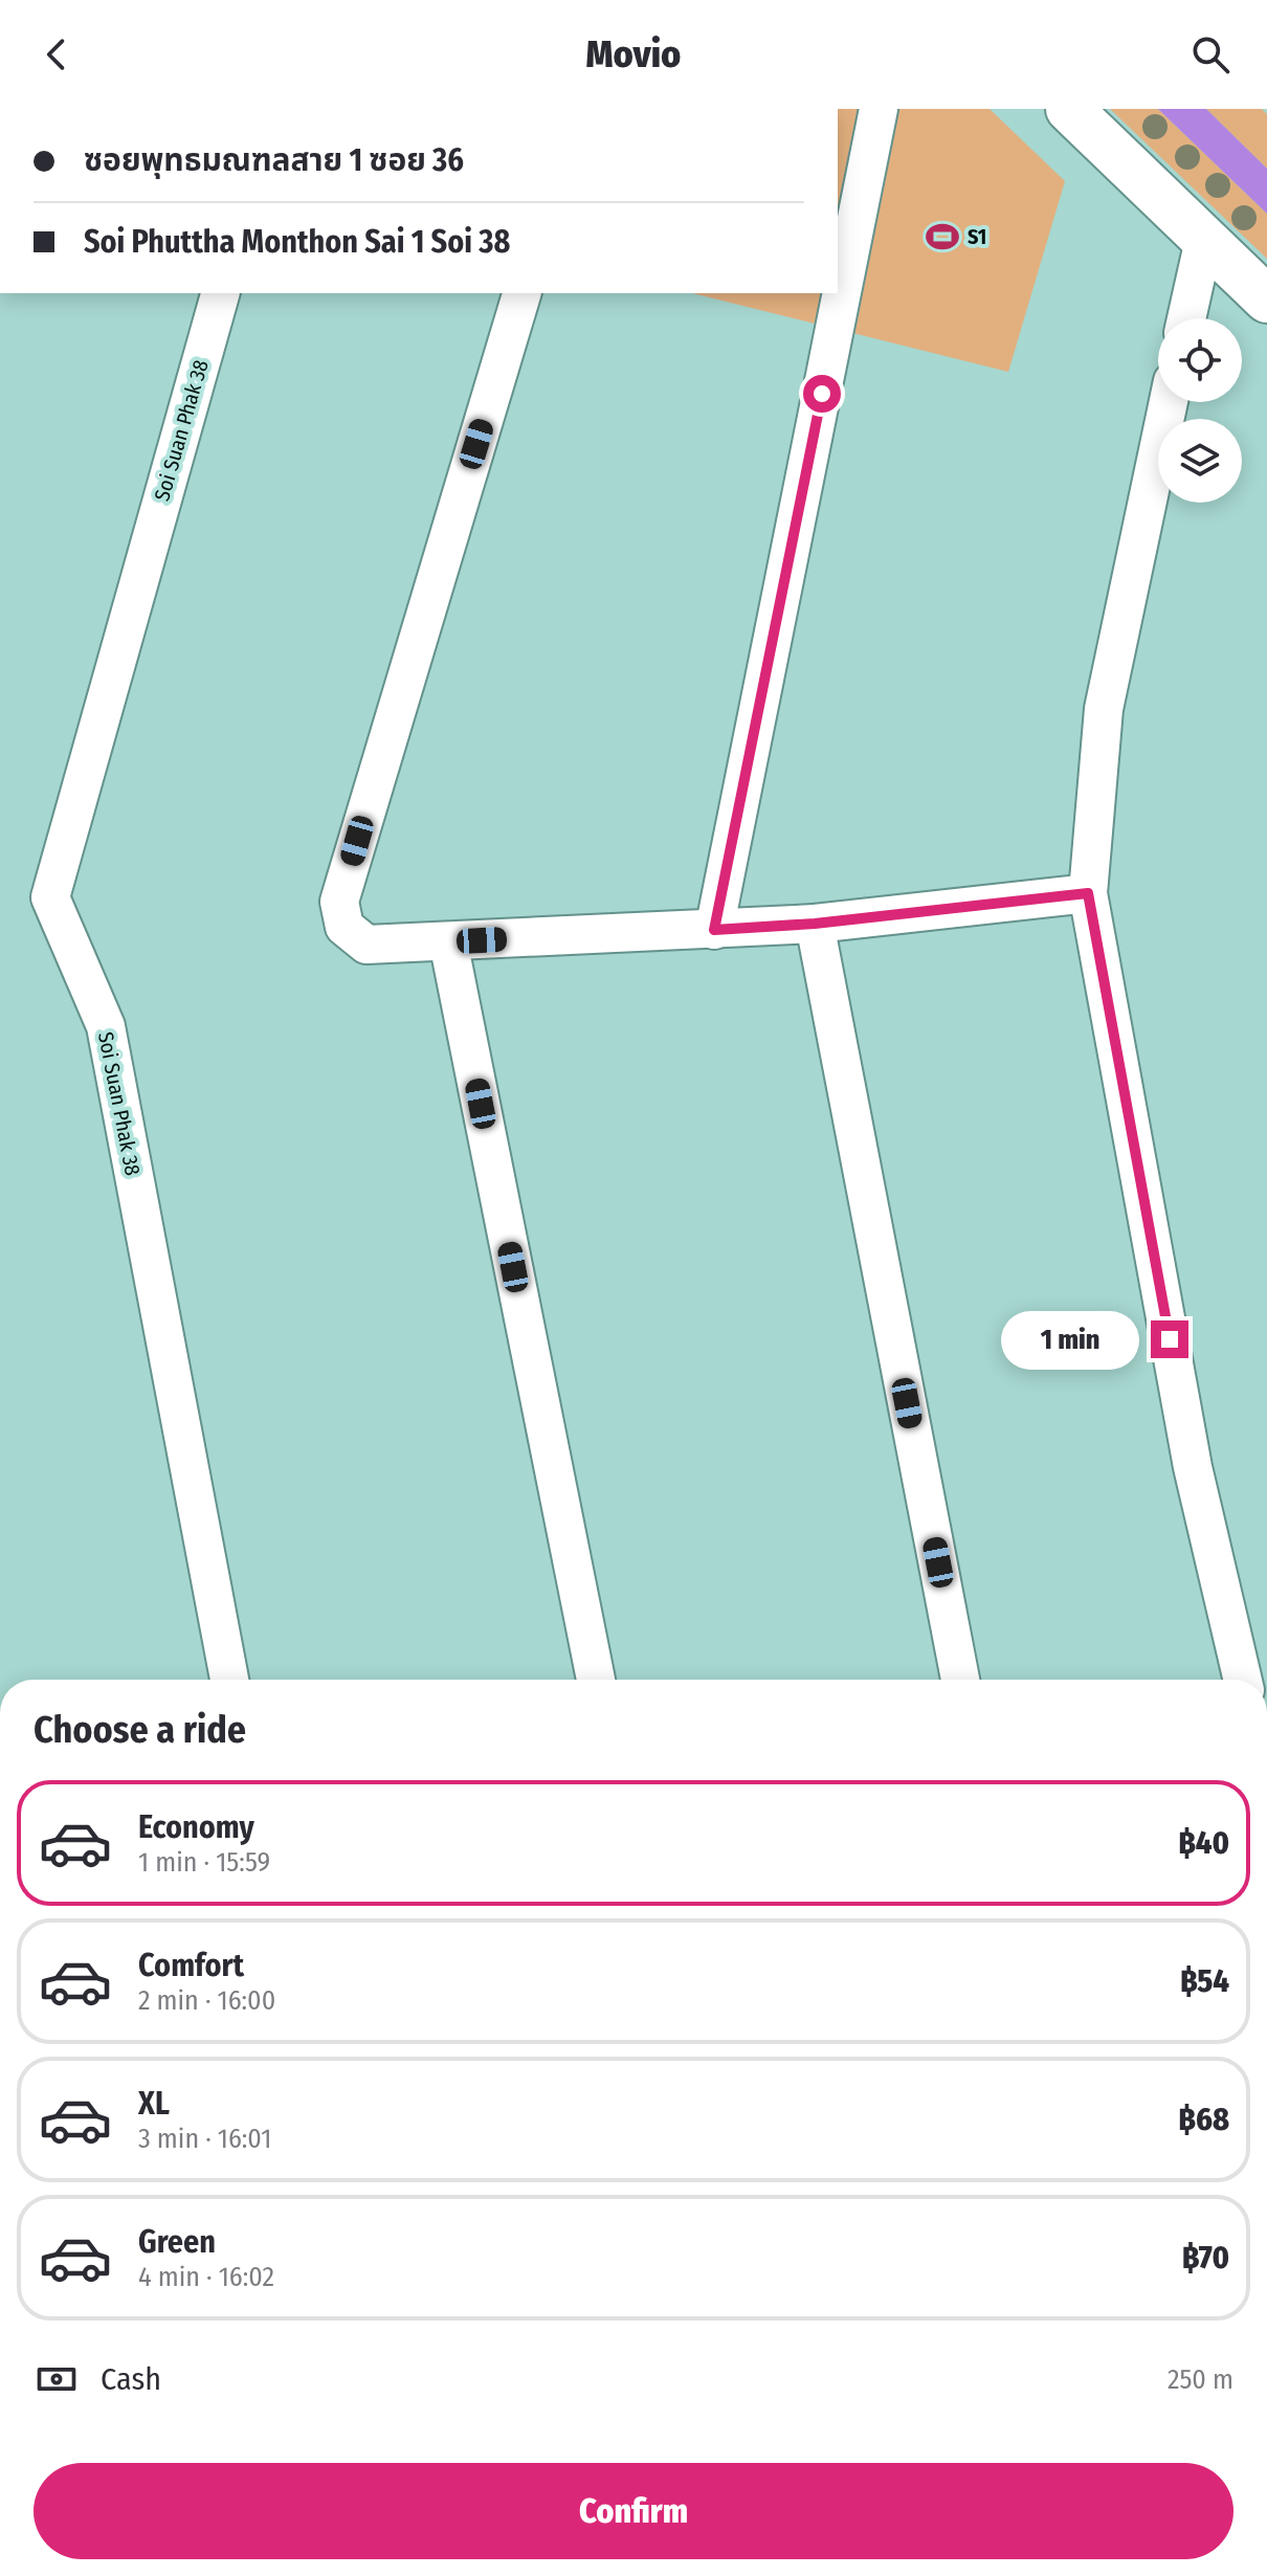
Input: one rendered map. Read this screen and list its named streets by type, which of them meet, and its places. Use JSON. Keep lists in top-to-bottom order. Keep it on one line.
{"streets":{"street":["Soi Suan Phak 38"]},"places":{"sports":["S1"]},"page":{"header":"Movio","banner":["ซอยพุทธมณฑลสาย 1 ซอย 36","Soi Phuttha Monthon Sai 1 Soi 38"],"bubble":"1 min","heading":"Choose a ride","list":[{"name":"Economy","note":"1 min · 15:59","value":"฿40"},{"name":"Comfort","note":"2 min · 16:00","value":"฿54"},{"name":"XL","note":"3 min · 16:01","value":"฿68"},{"name":"Green","note":"4 min · 16:02","value":"฿70"}],"pay":["Cash","250 m"],"buttons":"Confirm"}}
